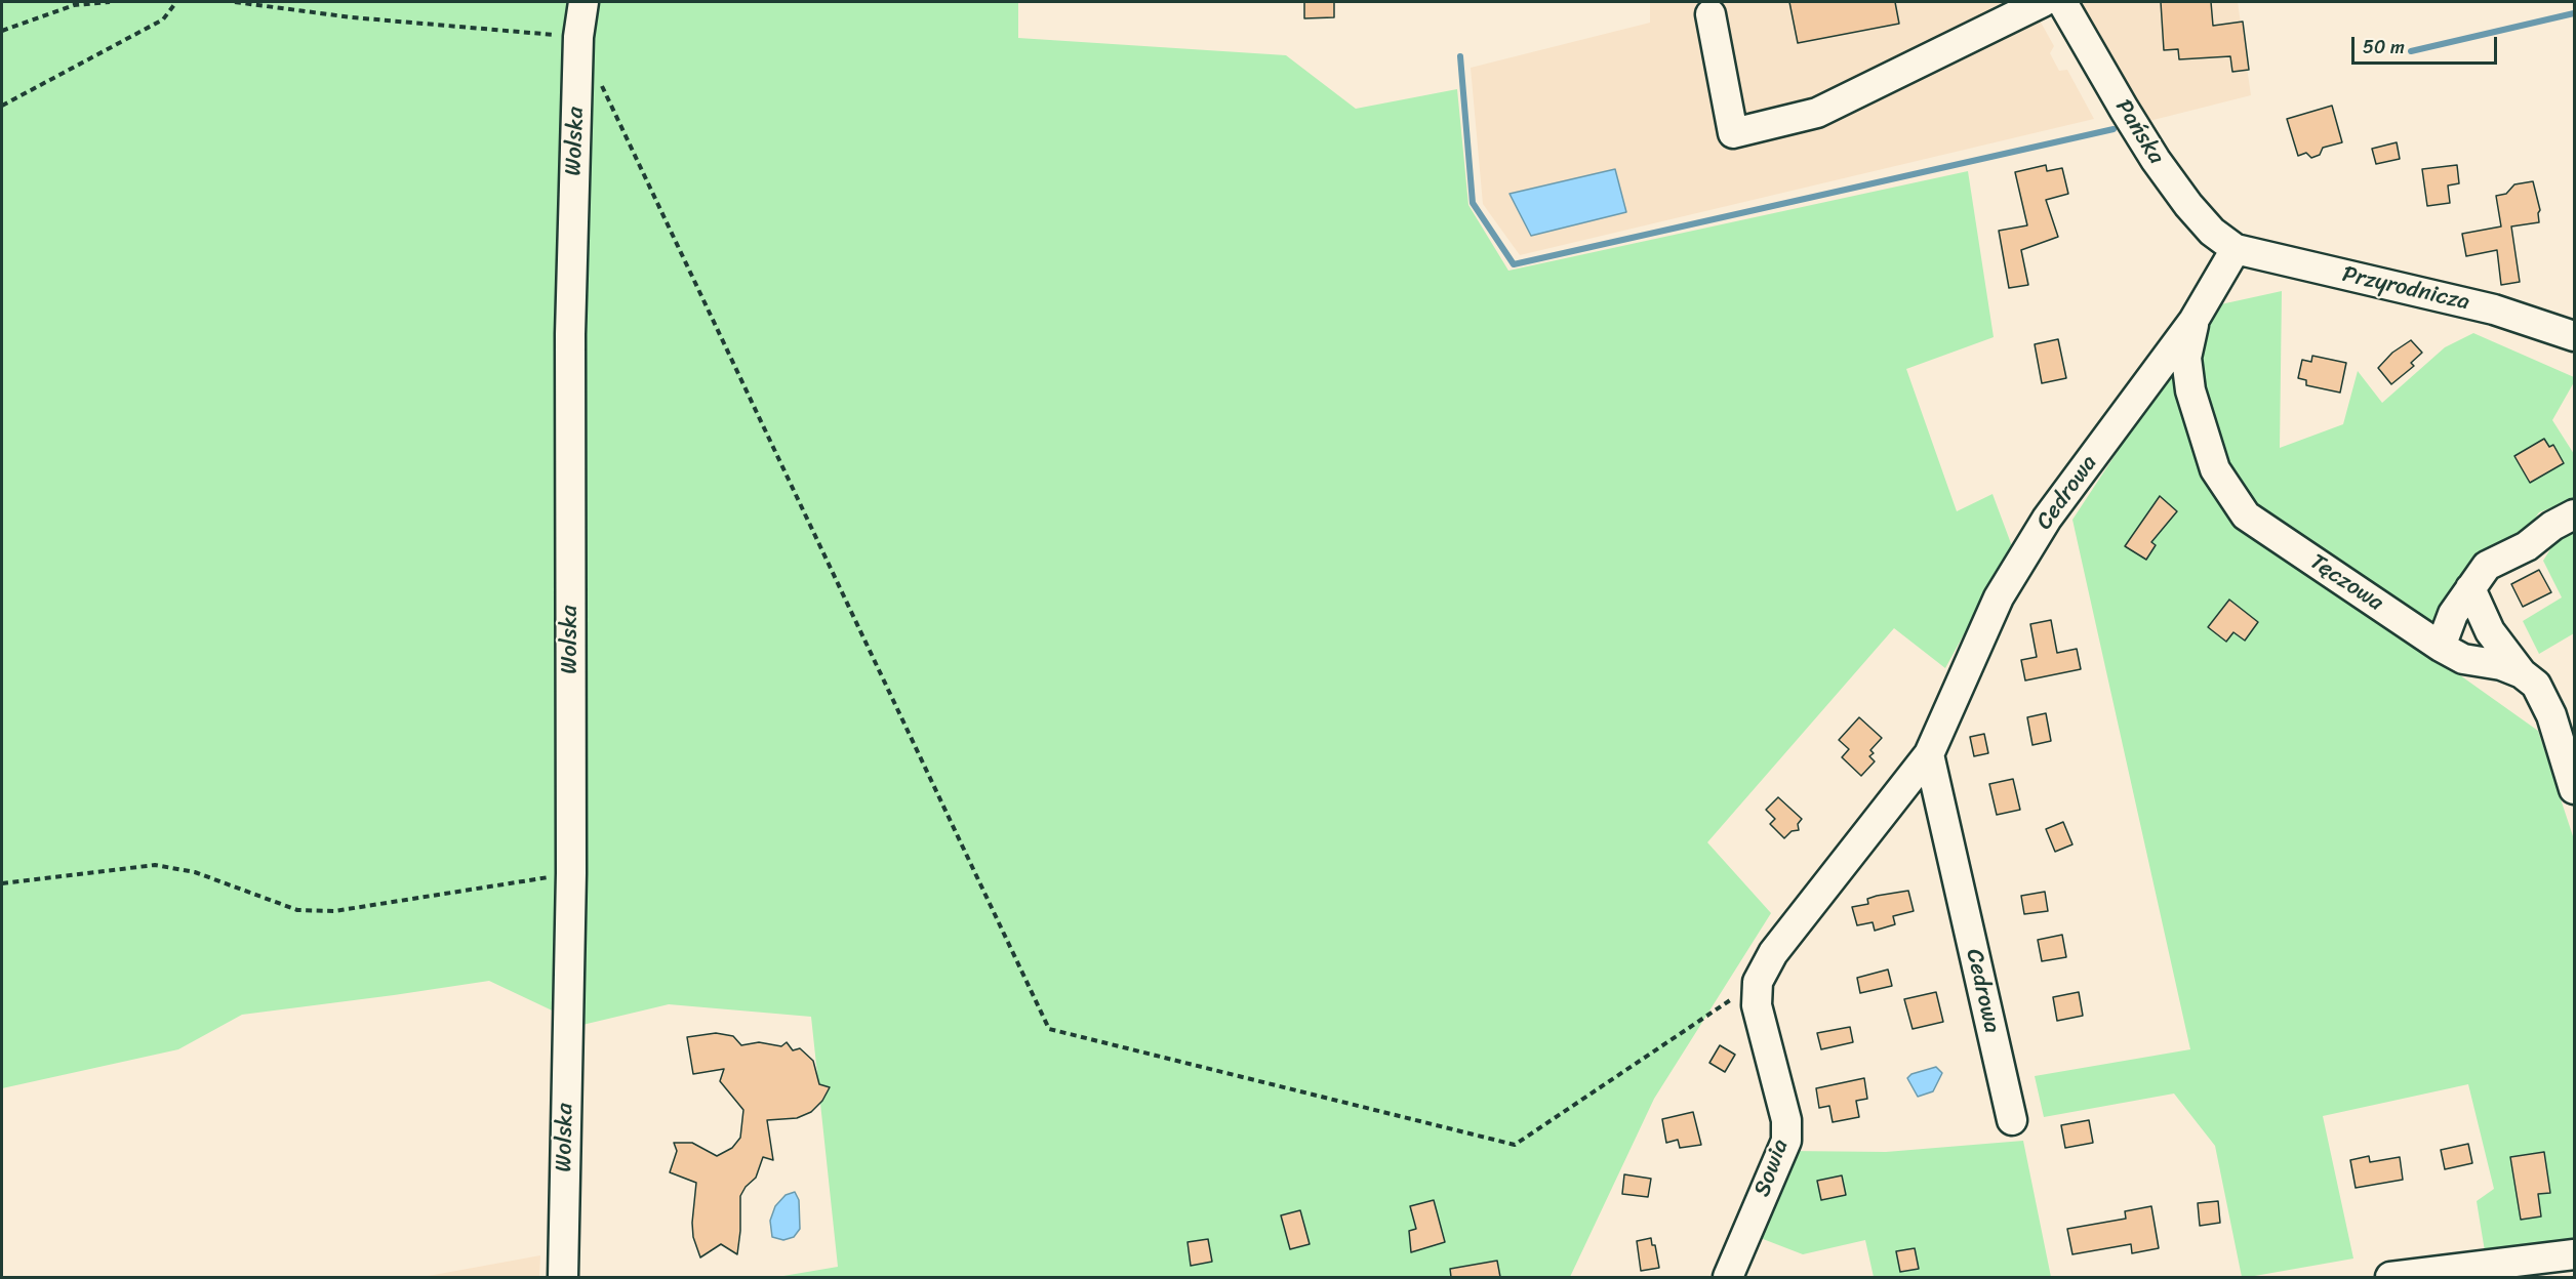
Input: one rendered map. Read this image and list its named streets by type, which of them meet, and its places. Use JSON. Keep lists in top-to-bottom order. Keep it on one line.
{"streets":{"street":["Pańska","Wolska","Przyrodnicza","Cedrowa","Tęczowa","Sowia"]},"crossings":[["Pańska","Przyrodnicza"],["Pańska","Cedrowa"],["Przyrodnicza","Cedrowa"],["Cedrowa","Tęczowa"],["Cedrowa","Sowia"]],"scale_bar":"50 m"}
